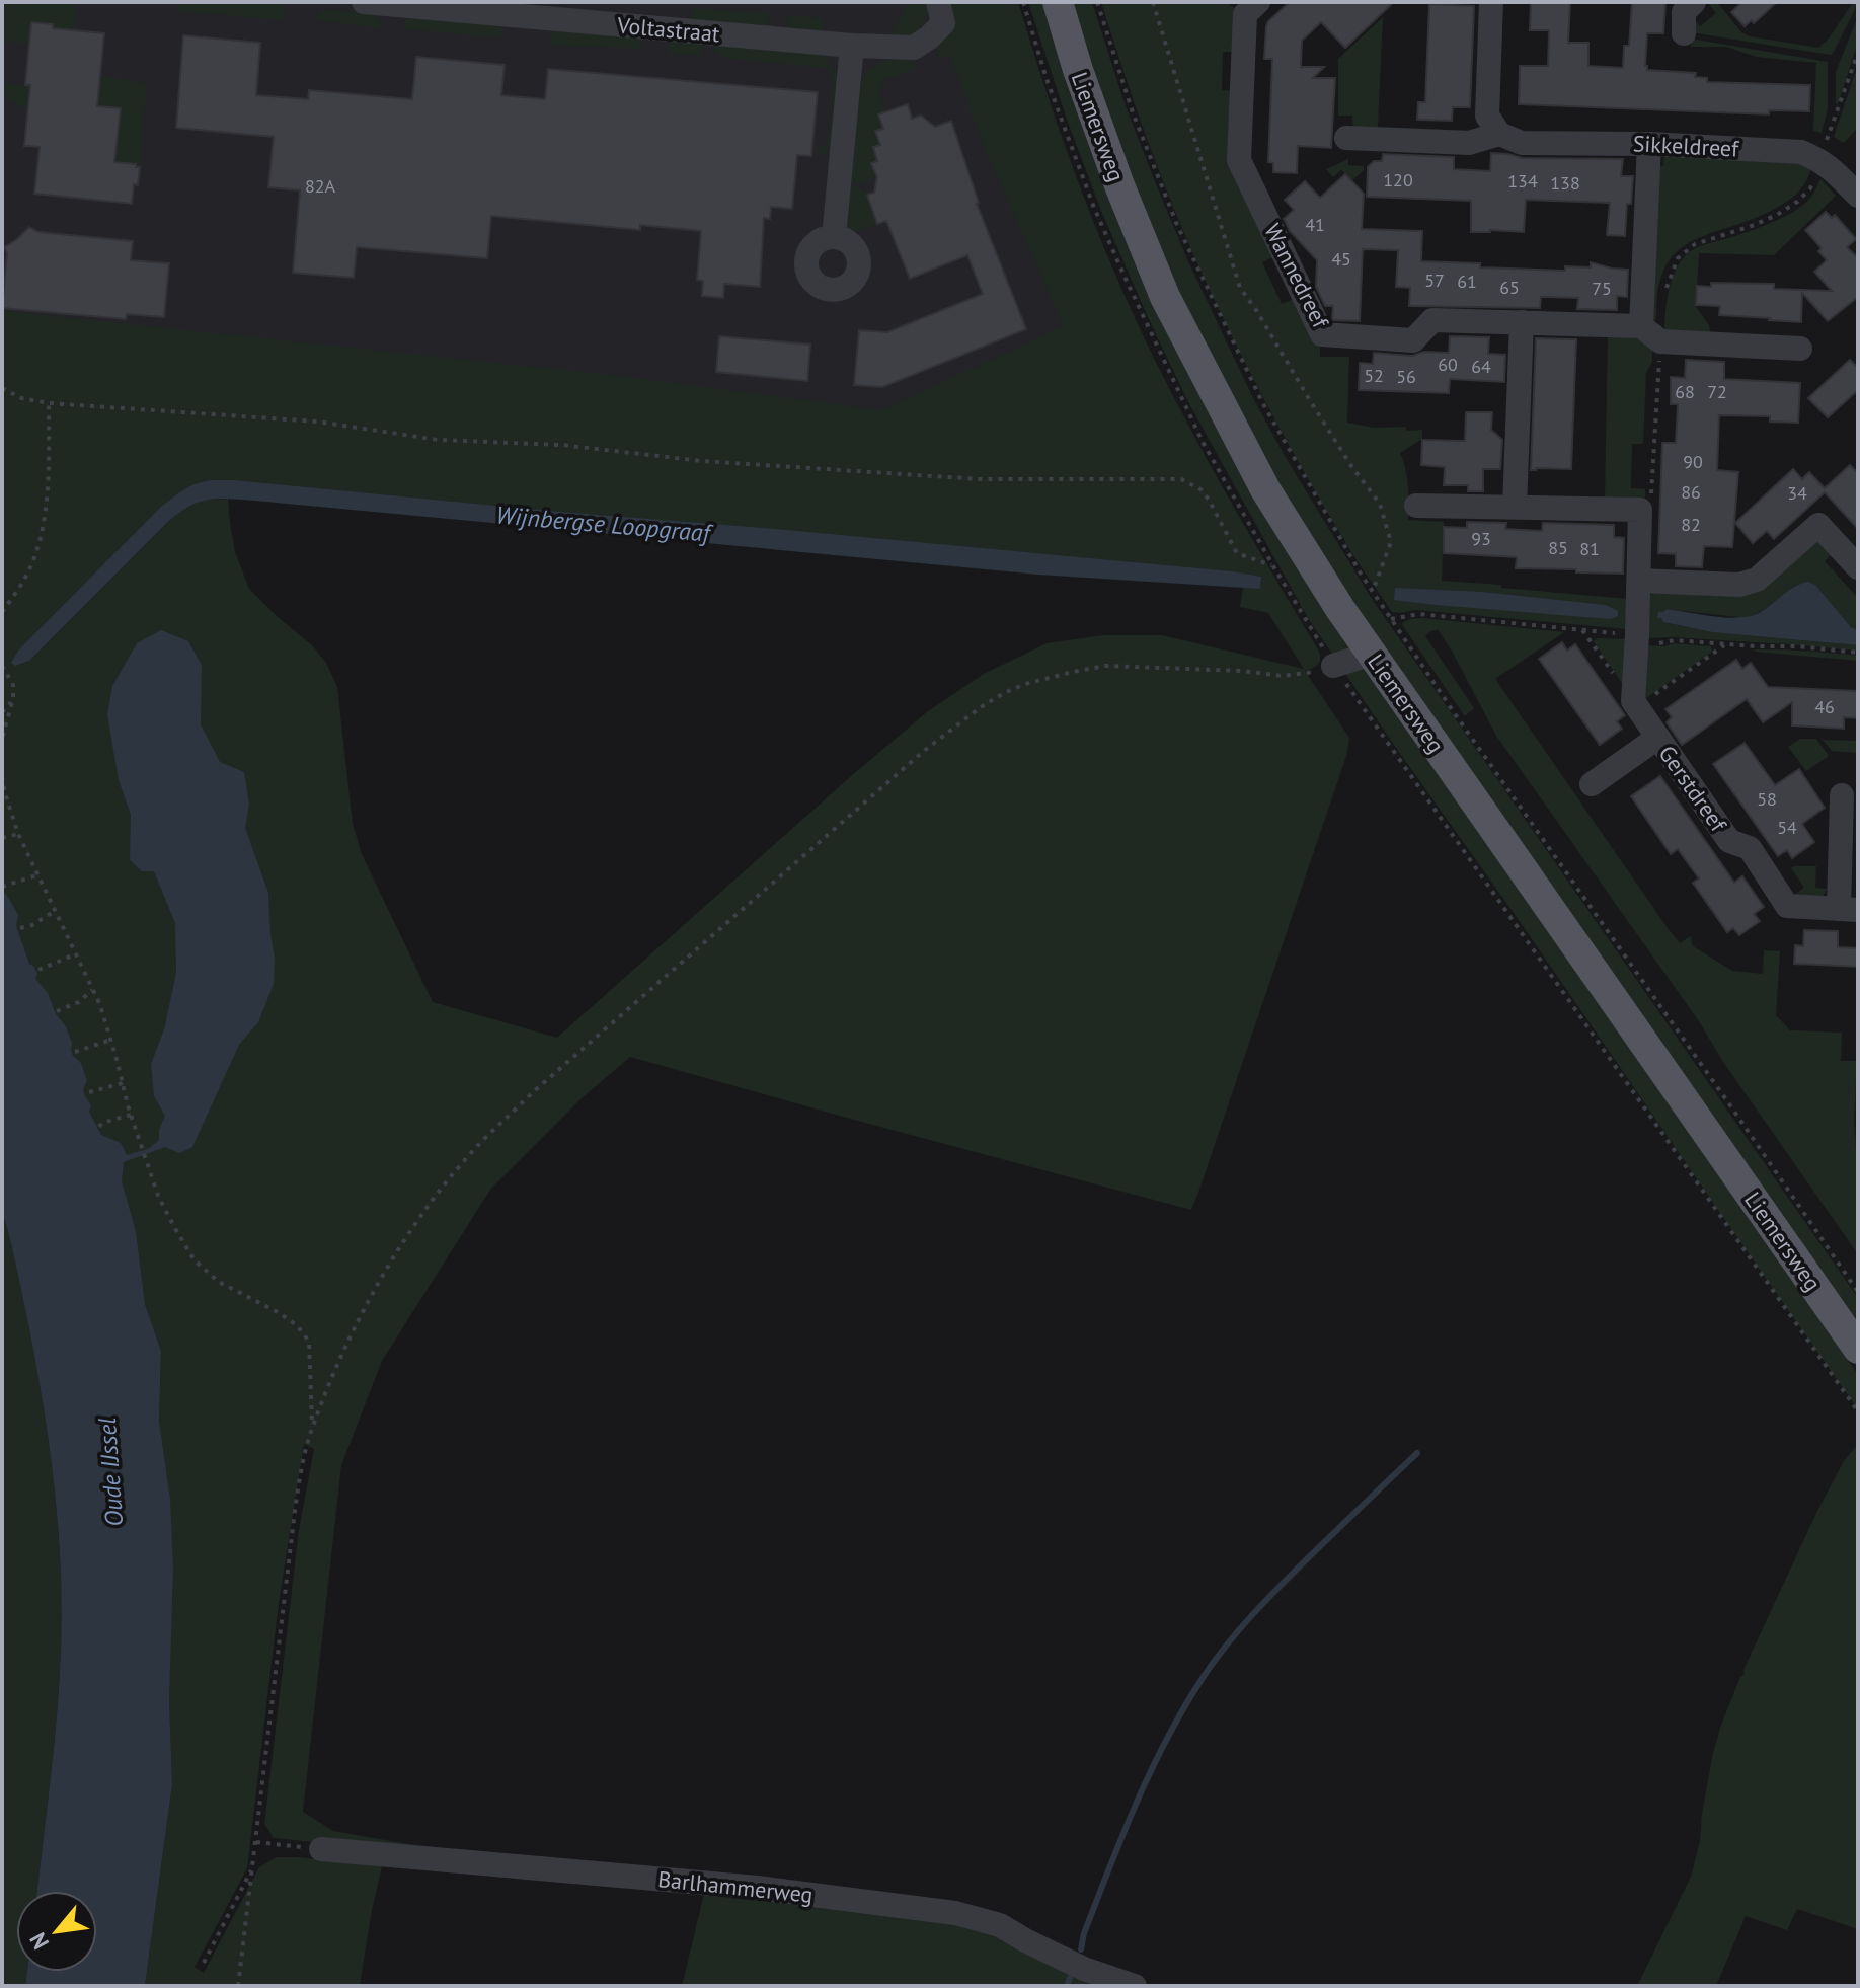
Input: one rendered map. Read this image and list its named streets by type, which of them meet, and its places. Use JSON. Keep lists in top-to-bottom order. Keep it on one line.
{"streets":{"main road":["Liemersweg"],"street":["Voltastraat","Sikkeldreef","Wannedreef","Gerstdreef","Barlhammerweg"]},"water":["Wijnbergse Loopgraaf","Oude IJssel"],"house_numbers":["120","134","138","82A","41","45","57","61","65","75","60","64","52","56","68","72","90","86","34","82","93","85","81","46","58","54"],"north":"bottom left"}
